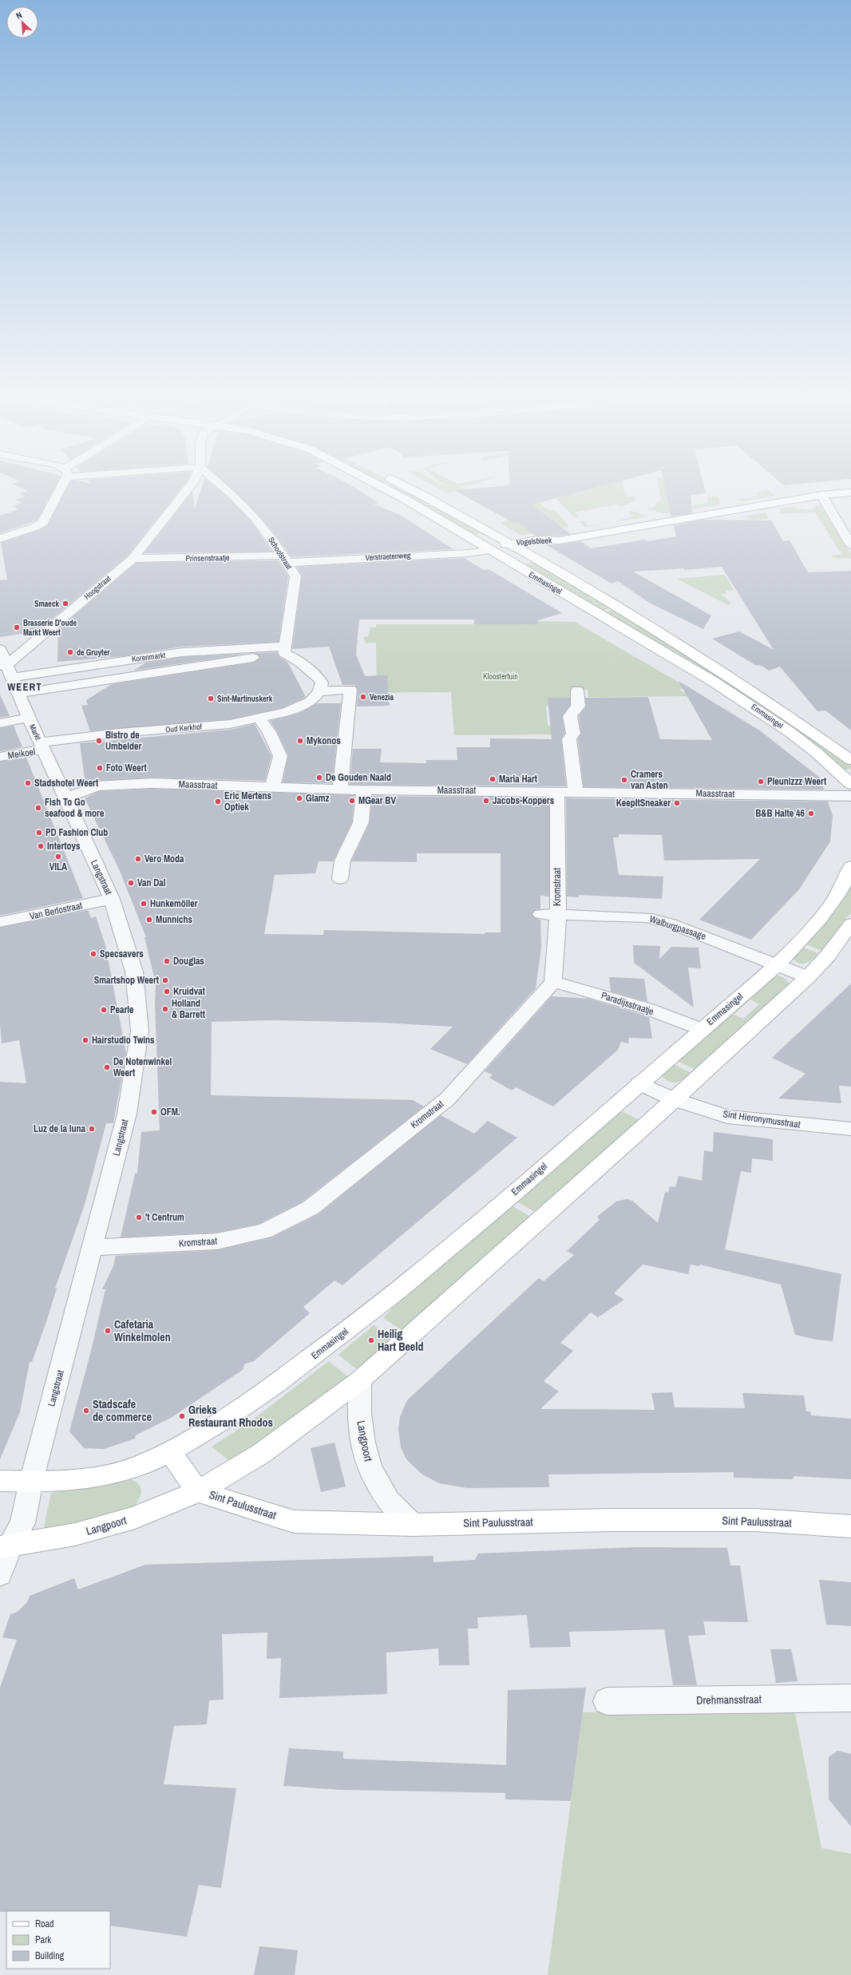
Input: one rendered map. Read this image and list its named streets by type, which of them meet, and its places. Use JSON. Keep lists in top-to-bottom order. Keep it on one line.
{"streets":{"street":["Vogelsbleek","Schoolstraat","Verstraetenweg","Prinsenstraatje","Emmasingel","Hoogstraat","Korenmarkt","Oud Kerkhof","Markt","Meikoel","Maasstraat","Langstraat","Kromstraat","Van Berlostraat","Walburgpassage","Paradijsstraatje","Sint Hieronymusstraat","Langpoort","Sint Paulusstraat","Drehmansstraat"]},"crossings":[["Vogelsbleek","Verstraetenweg"],["Vogelsbleek","Emmasingel"],["Schoolstraat","Verstraetenweg"],["Schoolstraat","Prinsenstraatje"],["Schoolstraat","Korenmarkt"],["Verstraetenweg","Prinsenstraatje"],["Verstraetenweg","Emmasingel"],["Prinsenstraatje","Hoogstraat"],["Emmasingel","Walburgpassage"],["Emmasingel","Paradijsstraatje"],["Emmasingel","Sint Hieronymusstraat"],["Emmasingel","Sint Paulusstraat"],["Hoogstraat","Korenmarkt"],["Hoogstraat","Markt"],["Korenmarkt","Markt"],["Oud Kerkhof","Markt"],["Oud Kerkhof","Meikoel"],["Markt","Meikoel"],["Markt","Maasstraat"],["Markt","Langstraat"],["Maasstraat","Langstraat"],["Maasstraat","Kromstraat"],["Langstraat","Kromstraat"],["Langstraat","Van Berlostraat"],["Langstraat","Langpoort"],["Kromstraat","Walburgpassage"],["Kromstraat","Paradijsstraatje"],["Langpoort","Sint Paulusstraat"]],"districts":["WEERT"],"parks":["Kloostertuin"],"places":["Smaeck","Brasserie D'oude Markt Weert","de Gruyter","Venezia","Sint-Martinuskerk","Bistro de Umbelder","Mykonos","Foto Weert","De Gouden Naald","Maria Hart","Cramers van Asten","Pleunizzz Weert","Stadshotel Weert","Glamz","MGear BV","Jacobs-Koppers","Eric Mertens Optiek","KeepItSneaker","Fish To Go seafood & more","B&B Halte 46","PD Fashion Club","Intertoys","VILA","Vero Moda","Van Dal","Hunkemöller","Munnichs","Specsavers","Douglas","Smartshop Weert","Kruidvat","Holland & Barrett","Pearle","Hairstudio Twins","De Notenwinkel Weert","OFM.","Luz de la luna","'t Centrum","Cafetaria Winkelmolen","Heilig Hart Beeld","Stadscafe de commerce","Grieks Restaurant Rhodos"],"legend":["Road","Park","Building"],"north":"top left"}
